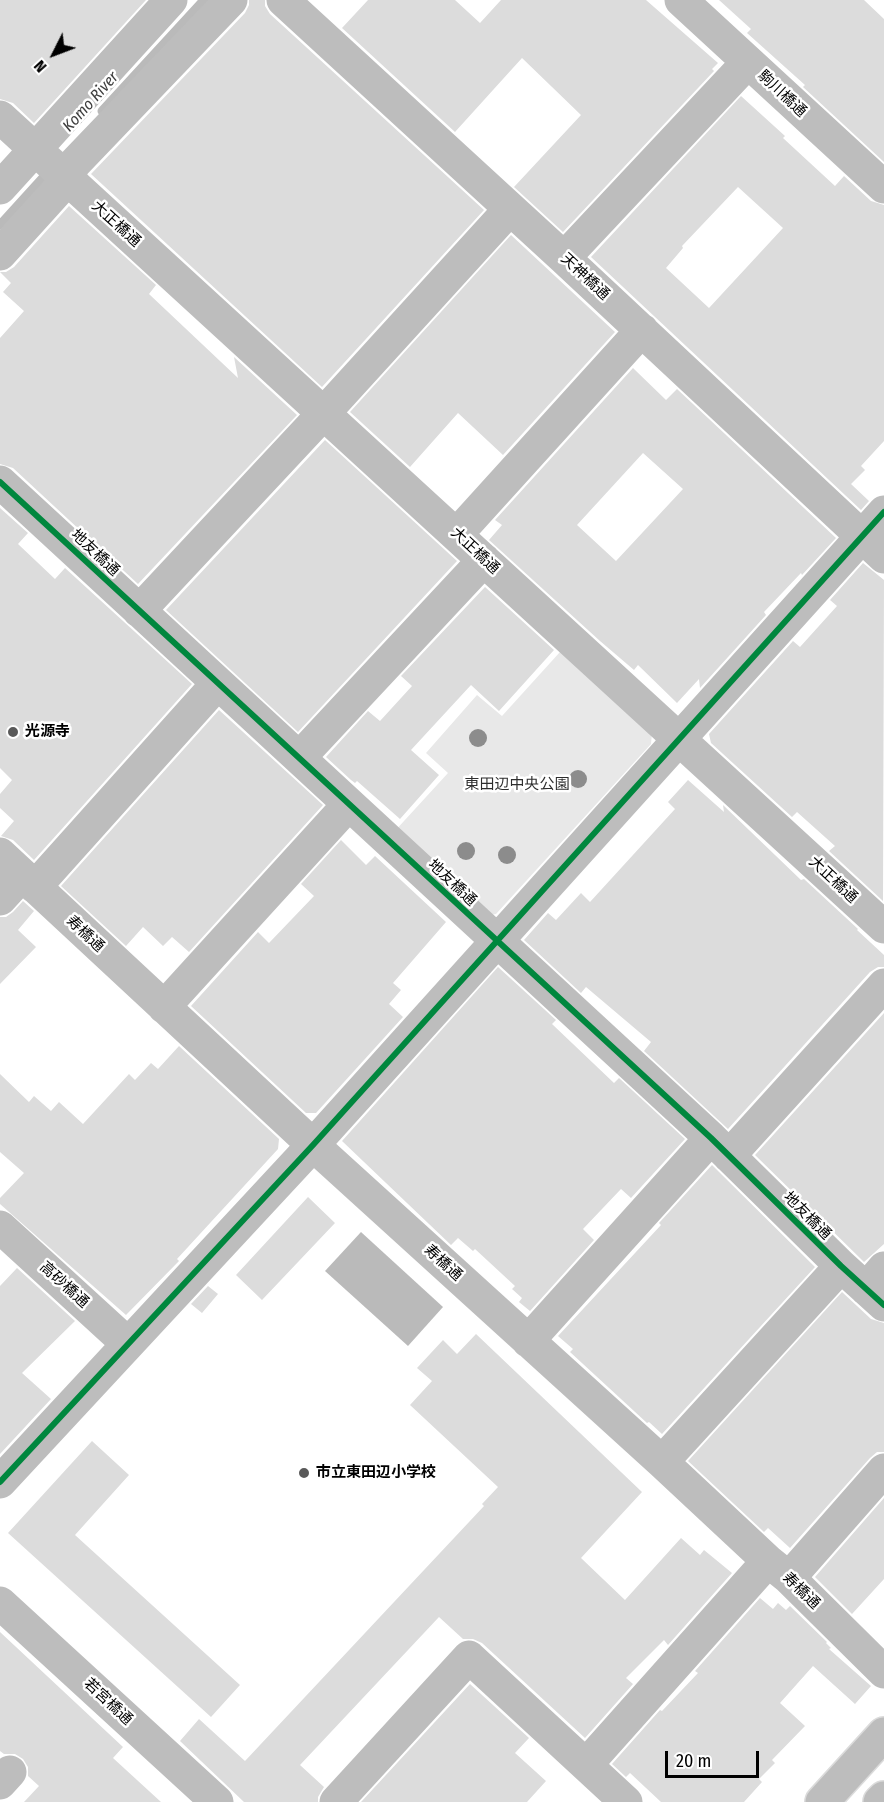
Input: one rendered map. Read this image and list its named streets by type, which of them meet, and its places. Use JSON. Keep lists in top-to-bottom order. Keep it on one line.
{"streets":{"street":["駒川橋通","大正橋通","天神橋通","地友橋通","寿橋通","高砂橋通","若宮橋通"]},"water":["Komo River"],"parks":["東田辺中央公園"],"places":["光源寺","市立東田辺小学校"],"scale_bar":"20 m","north":"bottom left"}
